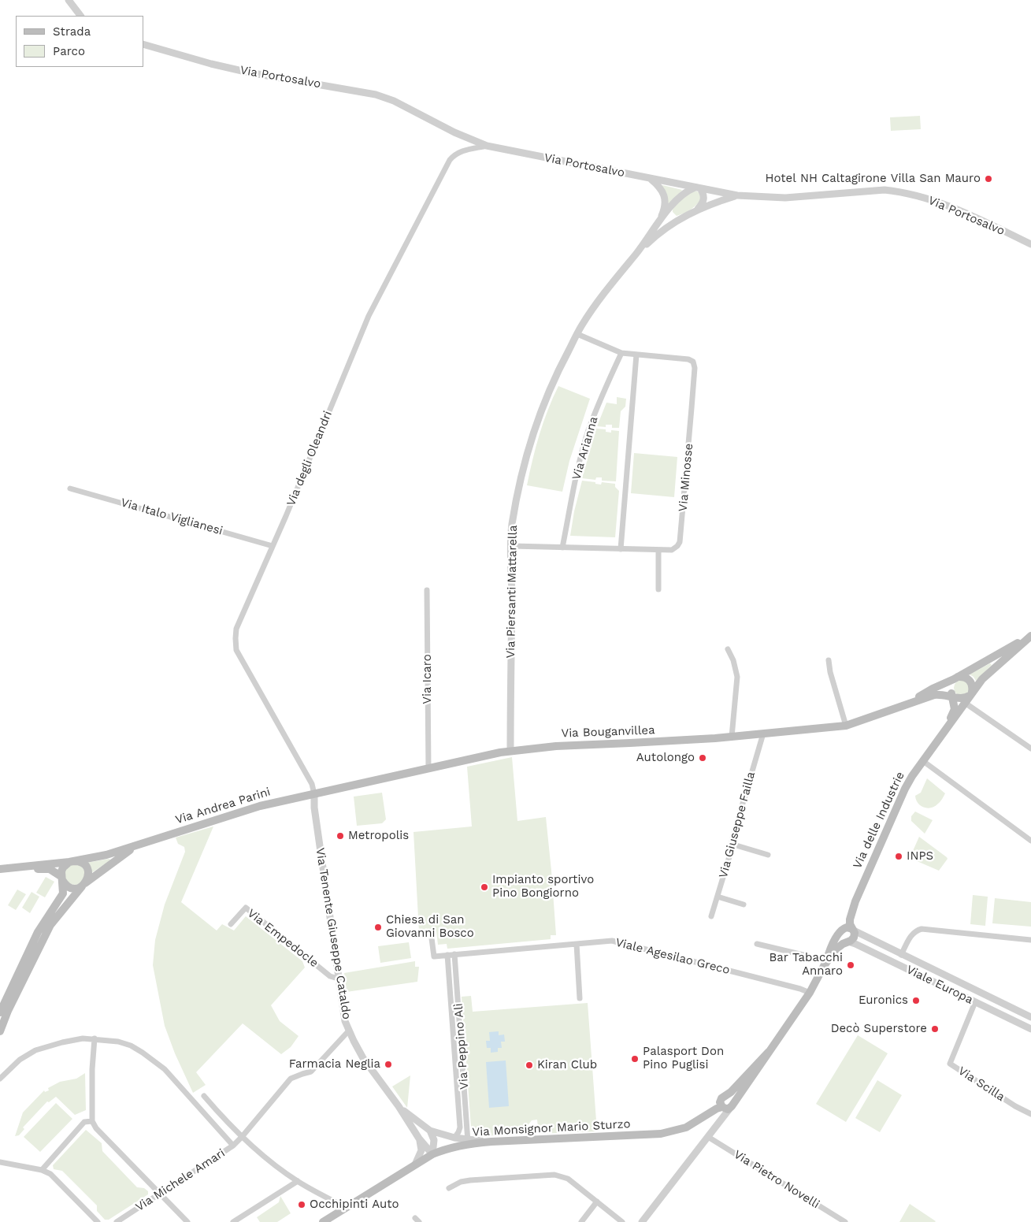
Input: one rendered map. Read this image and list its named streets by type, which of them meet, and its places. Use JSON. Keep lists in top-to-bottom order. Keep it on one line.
{"streets":{"main road":["Via Bouganvillea","Via Andrea Parini","Via delle Industrie","Via Monsignor Mario Sturzo"],"street":["Via Portosalvo","Via Arianna","Via degli Oleandri","Via Minosse","Via Italo Viglianesi","Via Piersanti Mattarella","Via Icaro","Via Giuseppe Failla","Via Tenente Giuseppe Cataldo","Via Empedocle","Viale Agesilao Greco","Viale Europa","Via Peppino Alì","Via Scilla","Via Pietro Novelli","Via Michele Amari"]},"crossings":[["Via Portosalvo","Via degli Oleandri"],["Via Arianna","Via Minosse"],["Via degli Oleandri","Via Italo Viglianesi"],["Via degli Oleandri","Via Bouganvillea"],["Via degli Oleandri","Via Andrea Parini"],["Via degli Oleandri","Via Tenente Giuseppe Cataldo"],["Via Minosse","Via Piersanti Mattarella"],["Via Piersanti Mattarella","Via Bouganvillea"],["Via Icaro","Via Bouganvillea"],["Via Bouganvillea","Via Andrea Parini"],["Via Bouganvillea","Via Giuseppe Failla"],["Via Bouganvillea","Via Tenente Giuseppe Cataldo"],["Via Andrea Parini","Via Tenente Giuseppe Cataldo"],["Via Tenente Giuseppe Cataldo","Via Empedocle"],["Via Tenente Giuseppe Cataldo","Via Michele Amari"],["Viale Agesilao Greco","Via Peppino Alì"],["Viale Europa","Via Scilla"],["Via Peppino Alì","Via Monsignor Mario Sturzo"]],"places":["Hotel NH Caltagirone Villa San Mauro","Autolongo","Metropolis","INPS","Impianto sportivo Pino Bongiorno","Chiesa di San Giovanni Bosco","Bar Tabacchi Annaro","Euronics","Decò Superstore","Palasport Don Pino Puglisi","Farmacia Neglia","Kiran Club","Occhipinti Auto"],"legend":["Strada","Parco"]}
